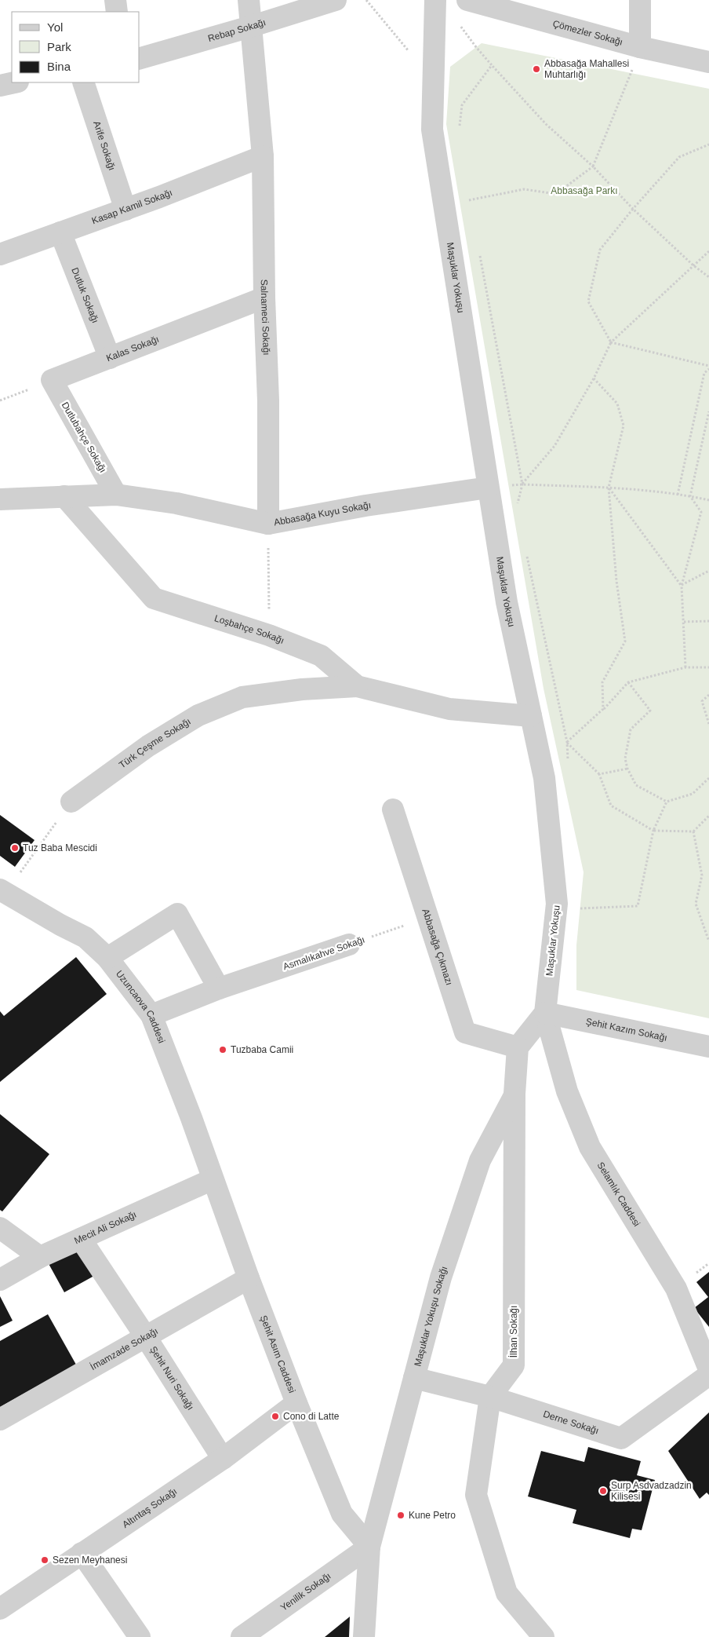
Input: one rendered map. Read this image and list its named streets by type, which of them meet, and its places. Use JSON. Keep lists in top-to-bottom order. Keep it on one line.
{"streets":{"street":["Rebap Sokağı","Çömezler Sokağı","Arife Sokağı","Kasap Kamil Sokağı","Maşuklar Yokuşu","Dutluk Sokağı","Salnameci Sokağı","Kalas Sokağı","Dutlubahçe Sokağı","Abbasağa Kuyu Sokağı","Loşbahçe Sokağı","Türk Çeşme Sokağı","Abbasağa Çıkmazı","Asmalıkahve Sokağı","Uzuncaova Caddesi","Şehit Kazım Sokağı","Selamlık Caddesi","Mecit Ali Sokağı","Maşuklar Yokuşu Sokağı","İlhan Sokağı","İmamzade Sokağı","Şehit Asım Caddesi","Şehit Nuri Sokağı","Derne Sokağı","Altıntaş Sokağı","Yenilik Sokağı"]},"crossings":[["Rebap Sokağı","Salnameci Sokağı"],["Arife Sokağı","Kasap Kamil Sokağı"],["Kasap Kamil Sokağı","Dutluk Sokağı"],["Kasap Kamil Sokağı","Salnameci Sokağı"],["Maşuklar Yokuşu","Abbasağa Kuyu Sokağı"],["Maşuklar Yokuşu","Loşbahçe Sokağı"],["Maşuklar Yokuşu","Şehit Kazım Sokağı"],["Maşuklar Yokuşu","Selamlık Caddesi"],["Dutluk Sokağı","Kalas Sokağı"],["Salnameci Sokağı","Kalas Sokağı"],["Salnameci Sokağı","Abbasağa Kuyu Sokağı"],["Kalas Sokağı","Dutlubahçe Sokağı"],["Dutlubahçe Sokağı","Abbasağa Kuyu Sokağı"],["Abbasağa Kuyu Sokağı","Loşbahçe Sokağı"],["Loşbahçe Sokağı","Türk Çeşme Sokağı"],["Abbasağa Çıkmazı","Asmalıkahve Sokağı"],["Asmalıkahve Sokağı","Uzuncaova Caddesi"],["Uzuncaova Caddesi","Mecit Ali Sokağı"],["Uzuncaova Caddesi","Şehit Asım Caddesi"],["Şehit Kazım Sokağı","Selamlık Caddesi"],["Mecit Ali Sokağı","Şehit Asım Caddesi"],["Mecit Ali Sokağı","Şehit Nuri Sokağı"],["Maşuklar Yokuşu Sokağı","İlhan Sokağı"],["Maşuklar Yokuşu Sokağı","Şehit Asım Caddesi"],["Maşuklar Yokuşu Sokağı","Derne Sokağı"],["Maşuklar Yokuşu Sokağı","Yenilik Sokağı"],["İlhan Sokağı","Derne Sokağı"],["İmamzade Sokağı","Şehit Asım Caddesi"],["İmamzade Sokağı","Şehit Nuri Sokağı"],["Şehit Asım Caddesi","Altıntaş Sokağı"],["Şehit Asım Caddesi","Yenilik Sokağı"],["Şehit Nuri Sokağı","Altıntaş Sokağı"]],"parks":["Abbasağa Parkı"],"places":["Abbasağa Mahallesi Muhtarlığı","Tuz Baba Mescidi","Tuzbaba Camii","Cono di Latte","Surp Asdvadzadzin Kilisesi","Kune Petro","Sezen Meyhanesi"],"legend":["Yol","Park","Bina"]}
